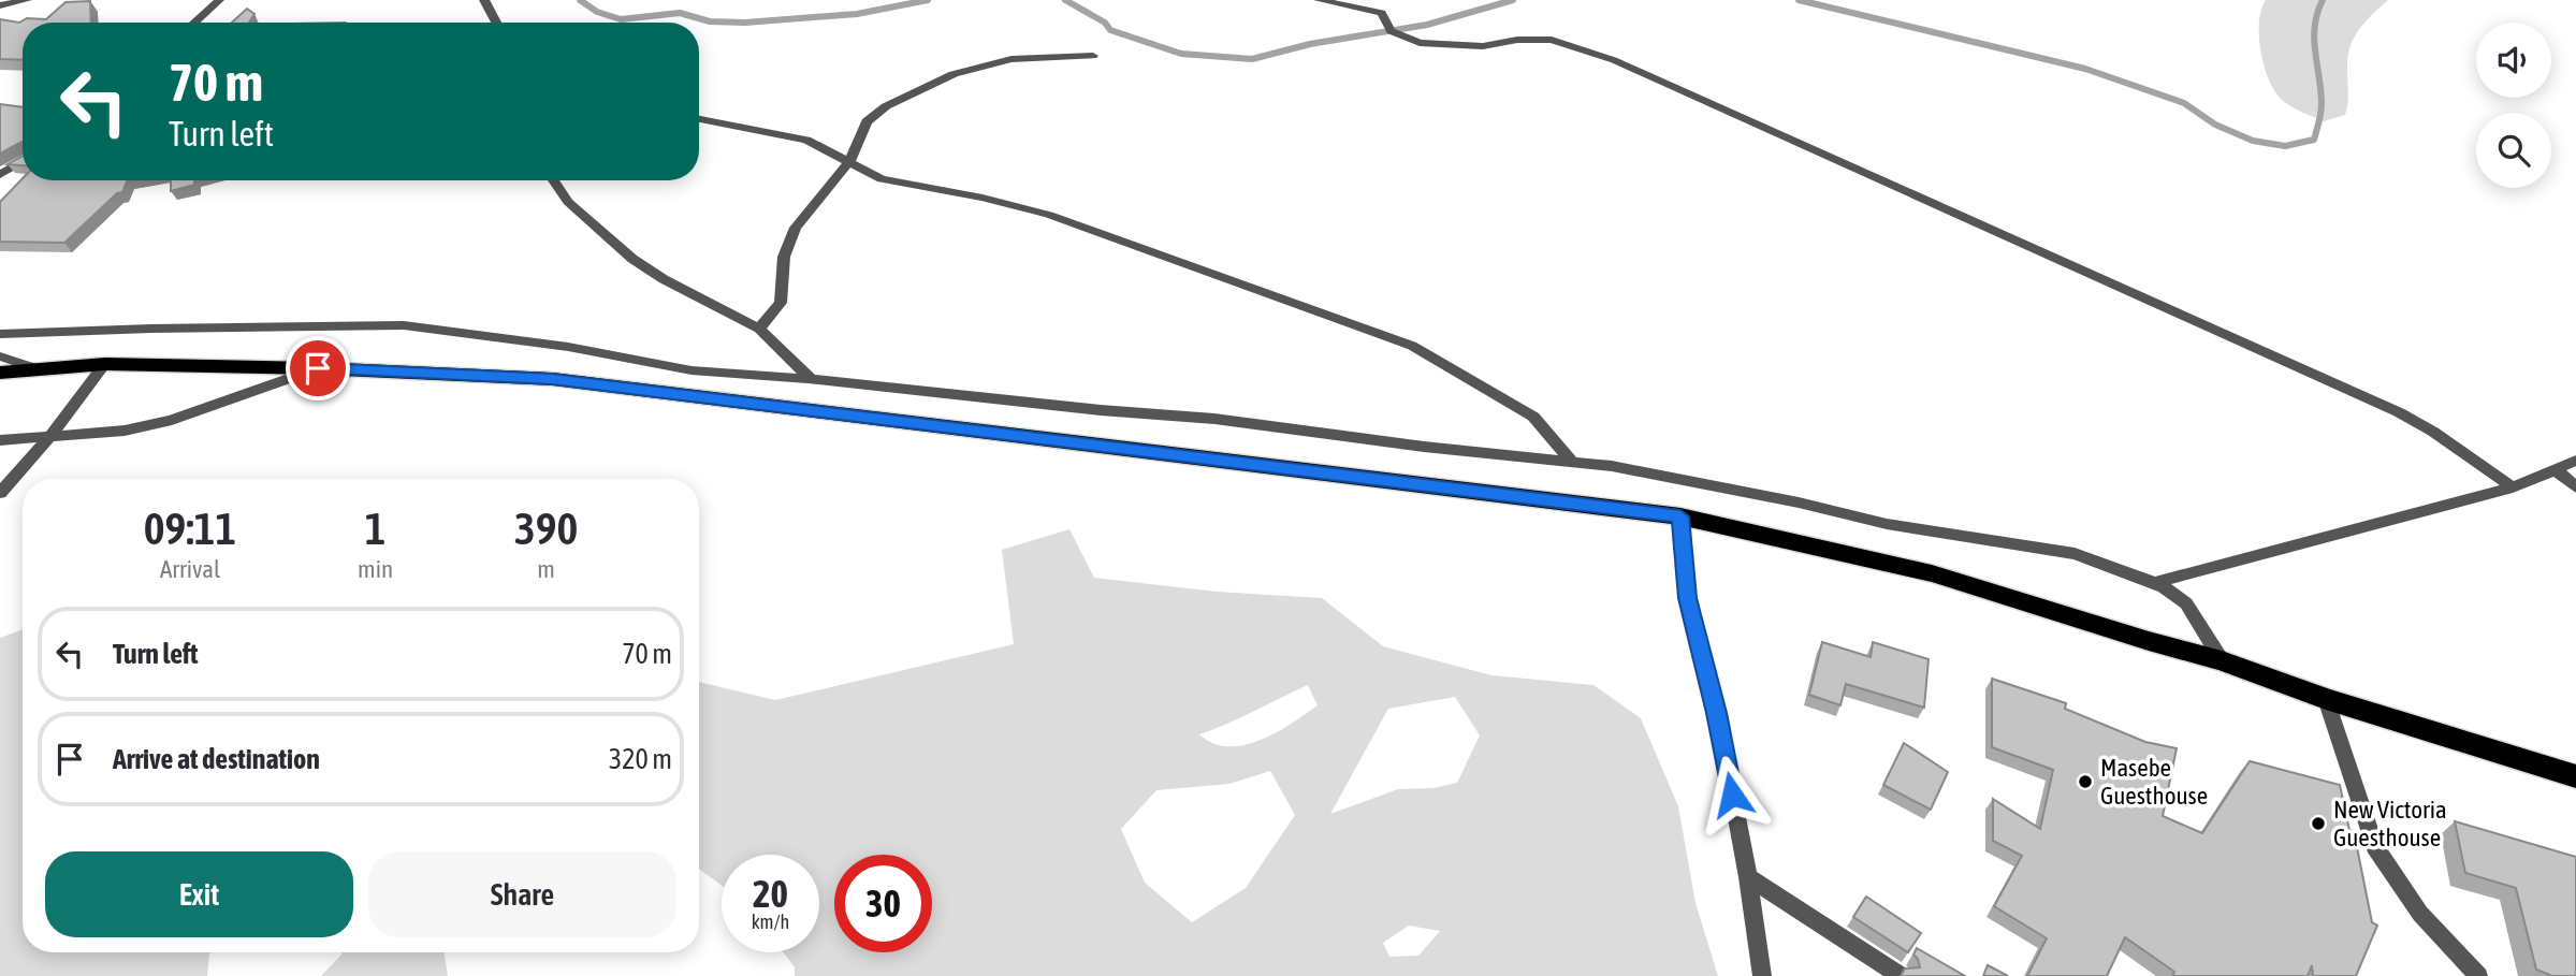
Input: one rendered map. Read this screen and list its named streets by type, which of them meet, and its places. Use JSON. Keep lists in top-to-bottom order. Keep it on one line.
{"places":["Masebe Guesthouse","New Victoria Guesthouse"],"page":{"turn":["70 m","Turn left"],"eta":["09:11","Arrival","1","min","390","m"],"list":[{"name":"Turn left","value":"70 m"},{"name":"Arrive at destination","value":"320 m"}],"buttons":["Exit","Share"],"speed":"20 km/h","limit":"30"}}
